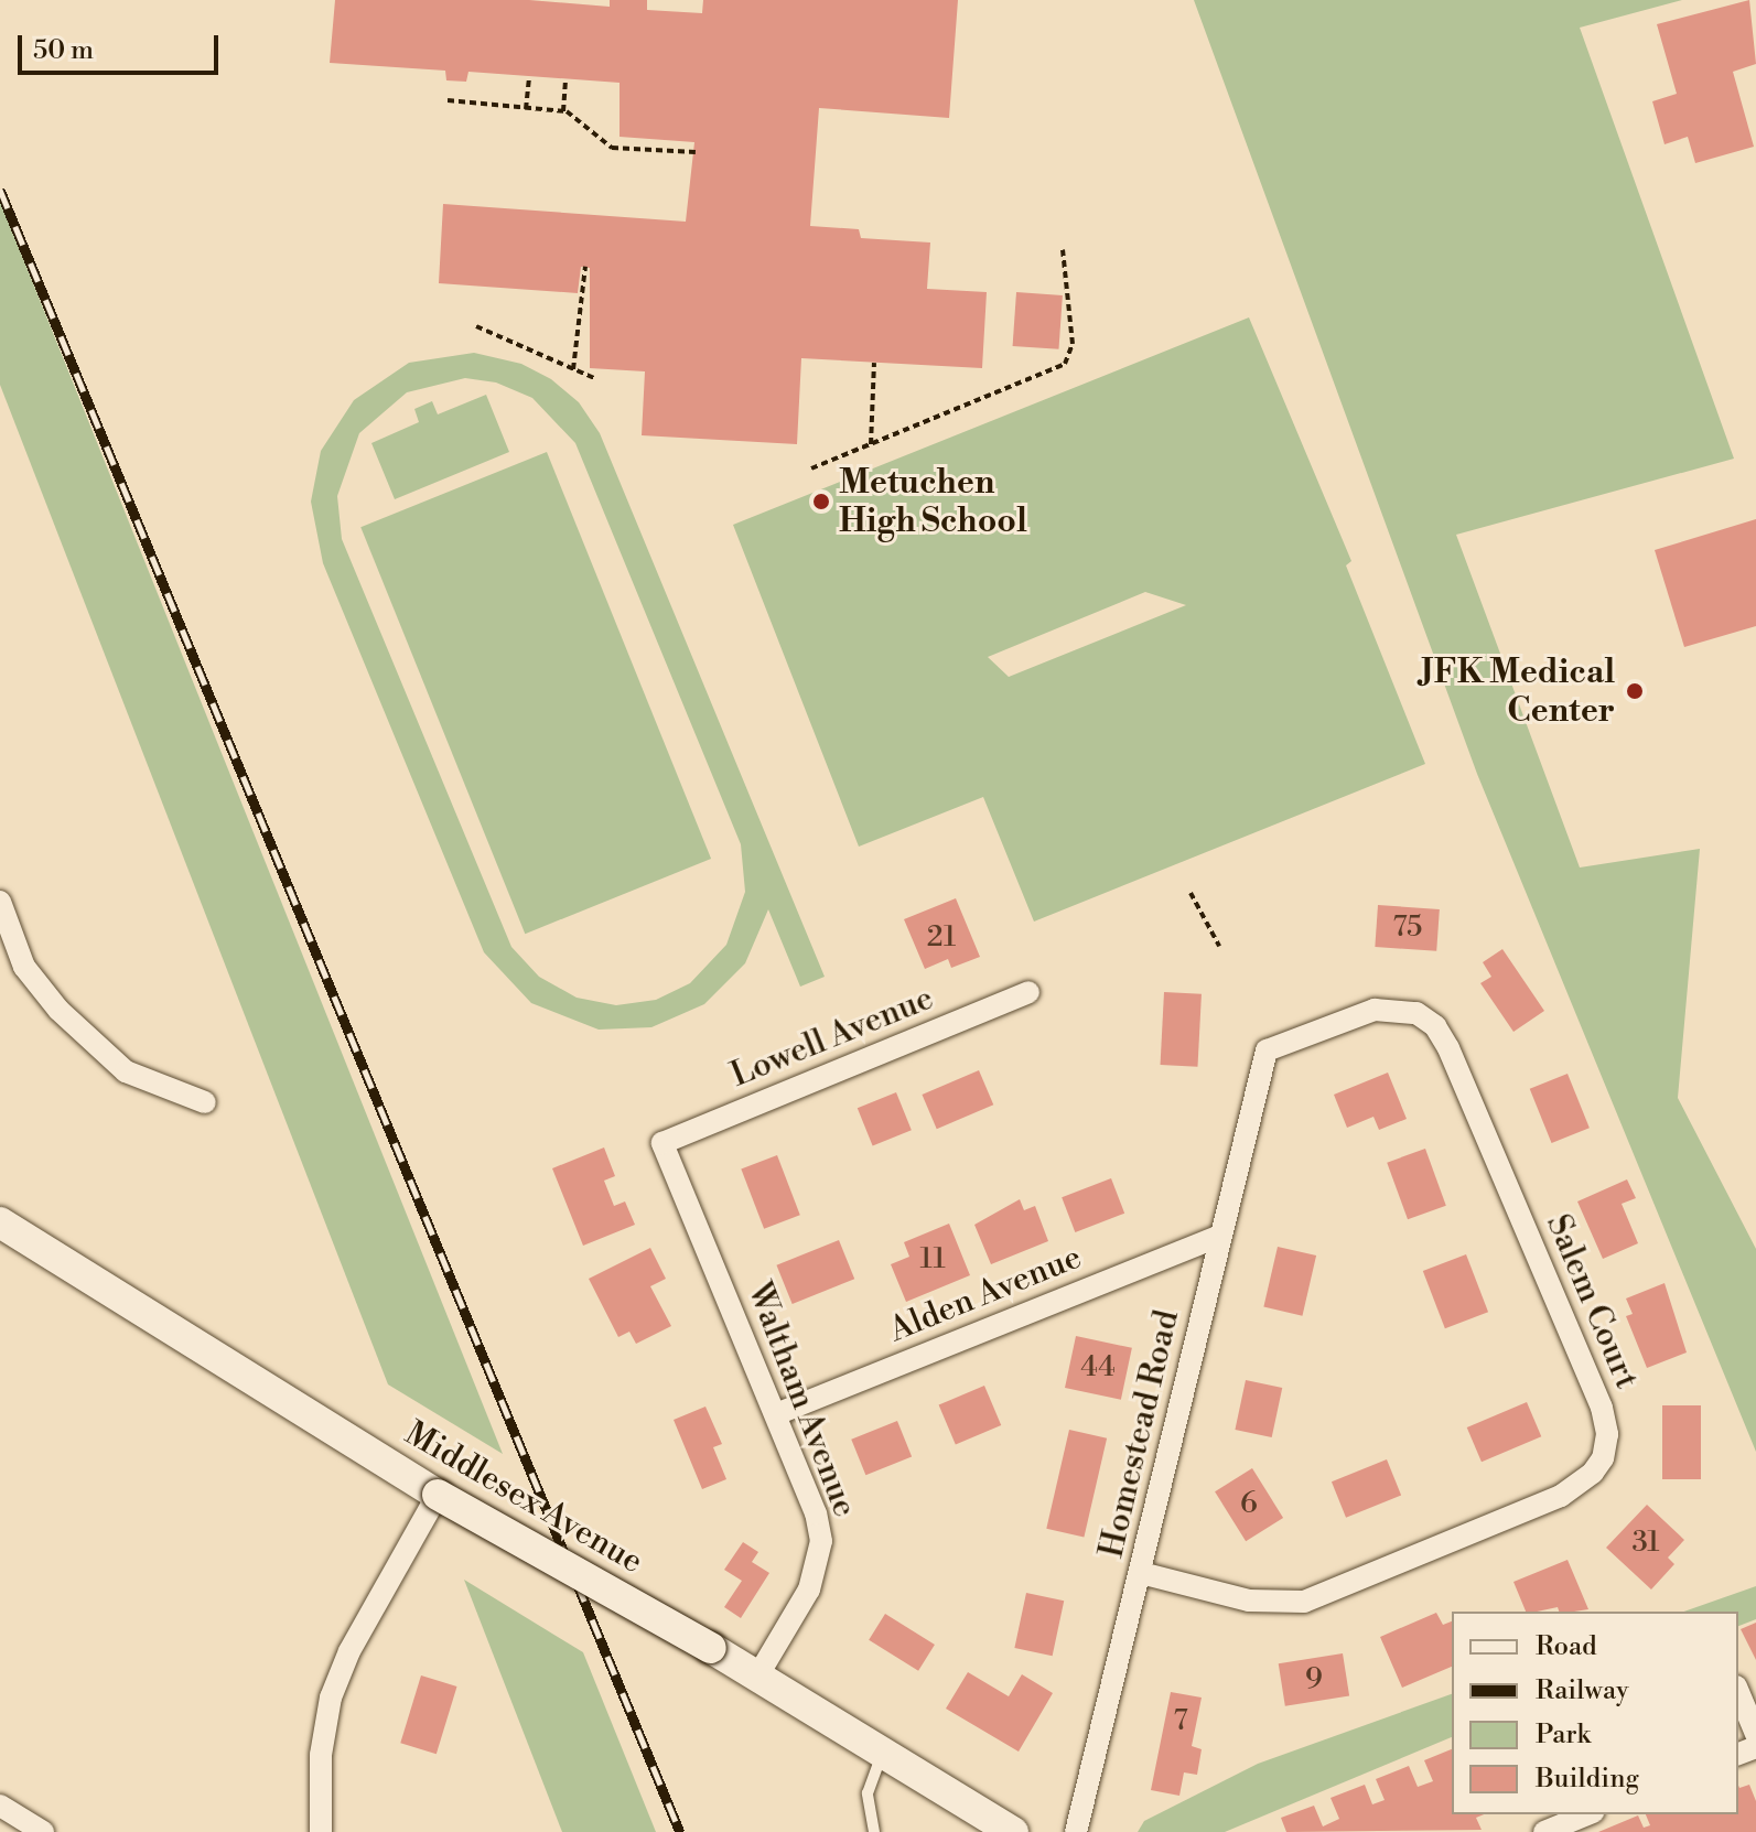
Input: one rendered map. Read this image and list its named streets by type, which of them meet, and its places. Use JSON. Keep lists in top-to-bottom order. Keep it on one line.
{"streets":{"main road":["Middlesex Avenue"],"street":["Lowell Avenue","Alden Avenue","Salem Court","Waltham Avenue","Homestead Road"]},"crossings":[["Lowell Avenue","Waltham Avenue"],["Alden Avenue","Waltham Avenue"],["Alden Avenue","Homestead Road"],["Salem Court","Homestead Road"],["Waltham Avenue","Middlesex Avenue"]],"places":["Metuchen High School","JFK Medical Center"],"house_numbers":["75","21","11","44","6","31","9","7"],"legend":["Road","Railway","Park","Building"],"scale_bar":"50 m"}
